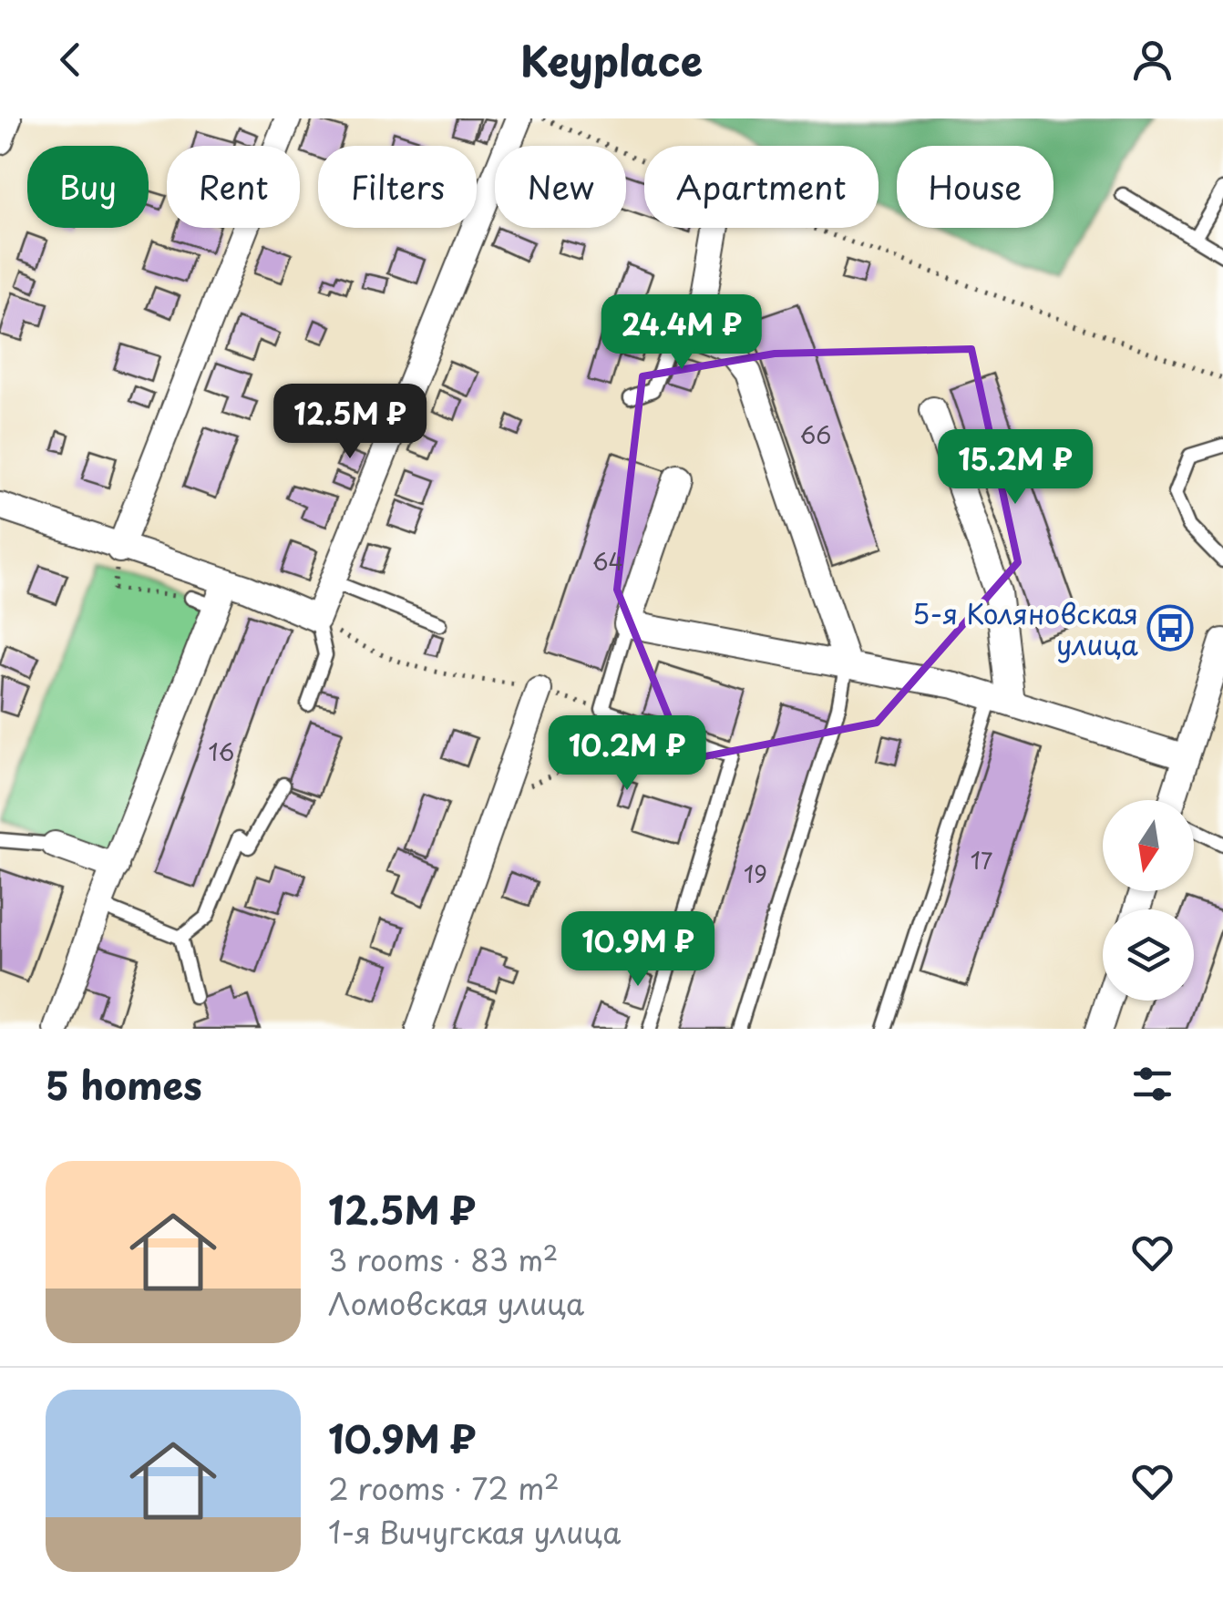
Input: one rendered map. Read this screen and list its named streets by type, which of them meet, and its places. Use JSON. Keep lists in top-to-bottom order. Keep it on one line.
{"places":{"bus stop":["5-я Коляновская улица"]},"house_numbers":["66","64","16","17","19"],"north":"bottom","page":{"header":"Keyplace","chip":["Buy","Rent","Filters","New","Apartment","House"],"price":["24.4M ₽","12.5M ₽","15.2M ₽","10.2M ₽","10.9M ₽"],"heading":"5 homes","list":[{"name":"12.5M ₽","note":"3 rooms · 83 m² · Ломовская улица"},{"name":"10.9M ₽","note":"2 rooms · 72 m² · 1-я Вичугская улица"}]}}
